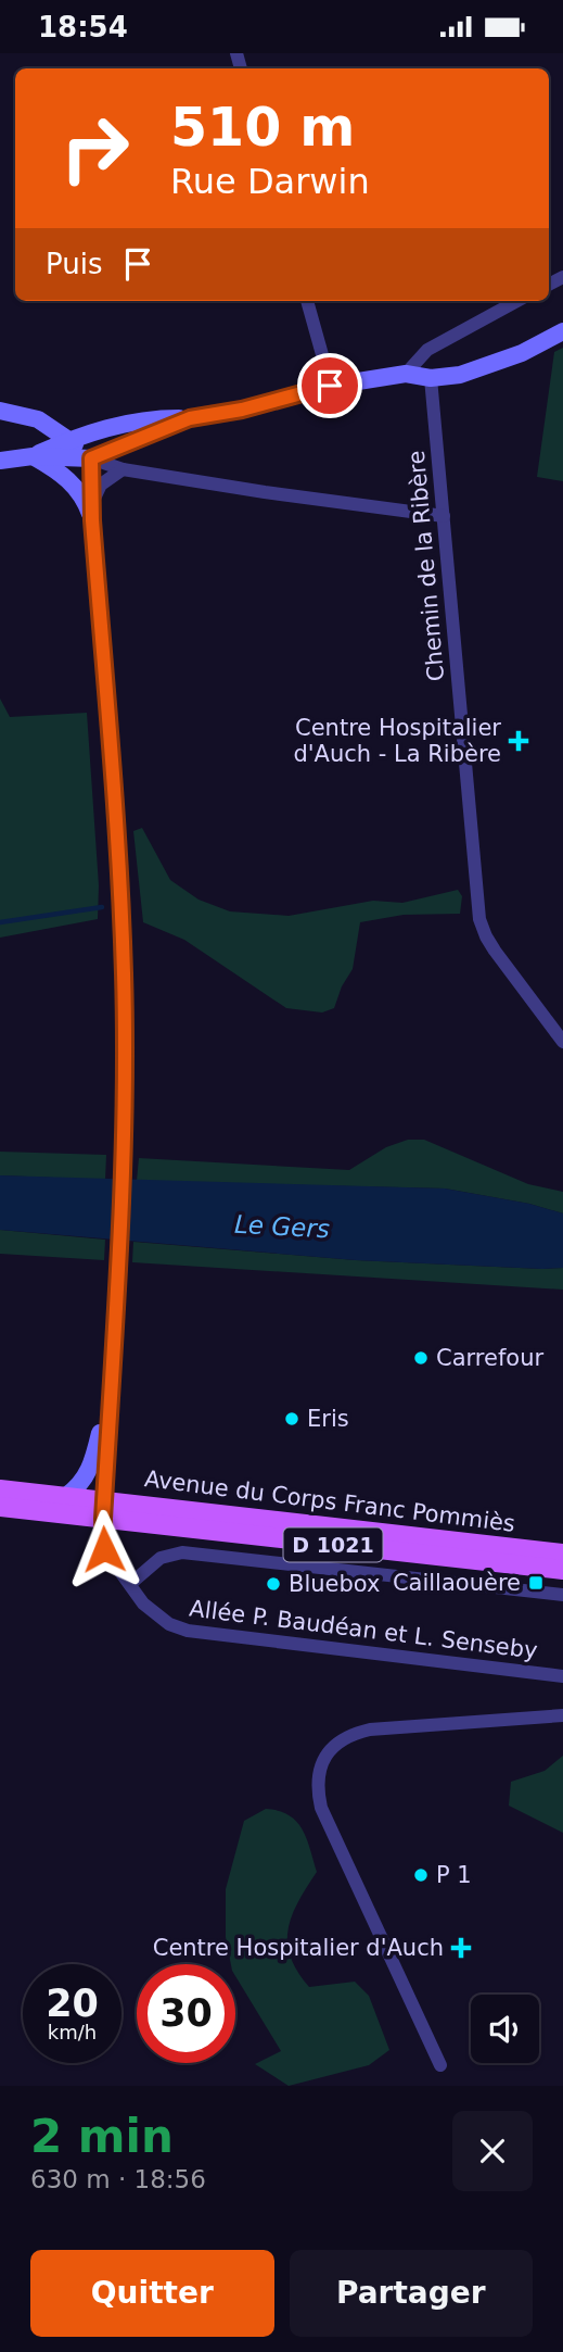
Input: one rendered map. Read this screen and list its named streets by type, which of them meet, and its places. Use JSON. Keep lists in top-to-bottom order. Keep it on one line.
{"streets":{"main road":["Avenue du Corps Franc Pommiès","D 1021"],"street":["Chemin de la Ribère","Allée P. Baudéan et L. Senseby"]},"crossings":[["Avenue du Corps Franc Pommiès","Allée P. Baudéan et L. Senseby"]],"water":["Le Gers"],"places":{"health":["Centre Hospitalier d'Auch - La Ribère","Centre Hospitalier d'Auch"],"other":["Carrefour","Eris","Bluebox","P 1"],"transit":["Caillaouère"]},"page":{"status":"18:54","turn":["510 m","Rue Darwin"],"then":"Puis","speed":"20 km/h","limit":"30","heading":["2 min","630 m · 18:56"],"buttons":["Quitter","Partager"]}}
